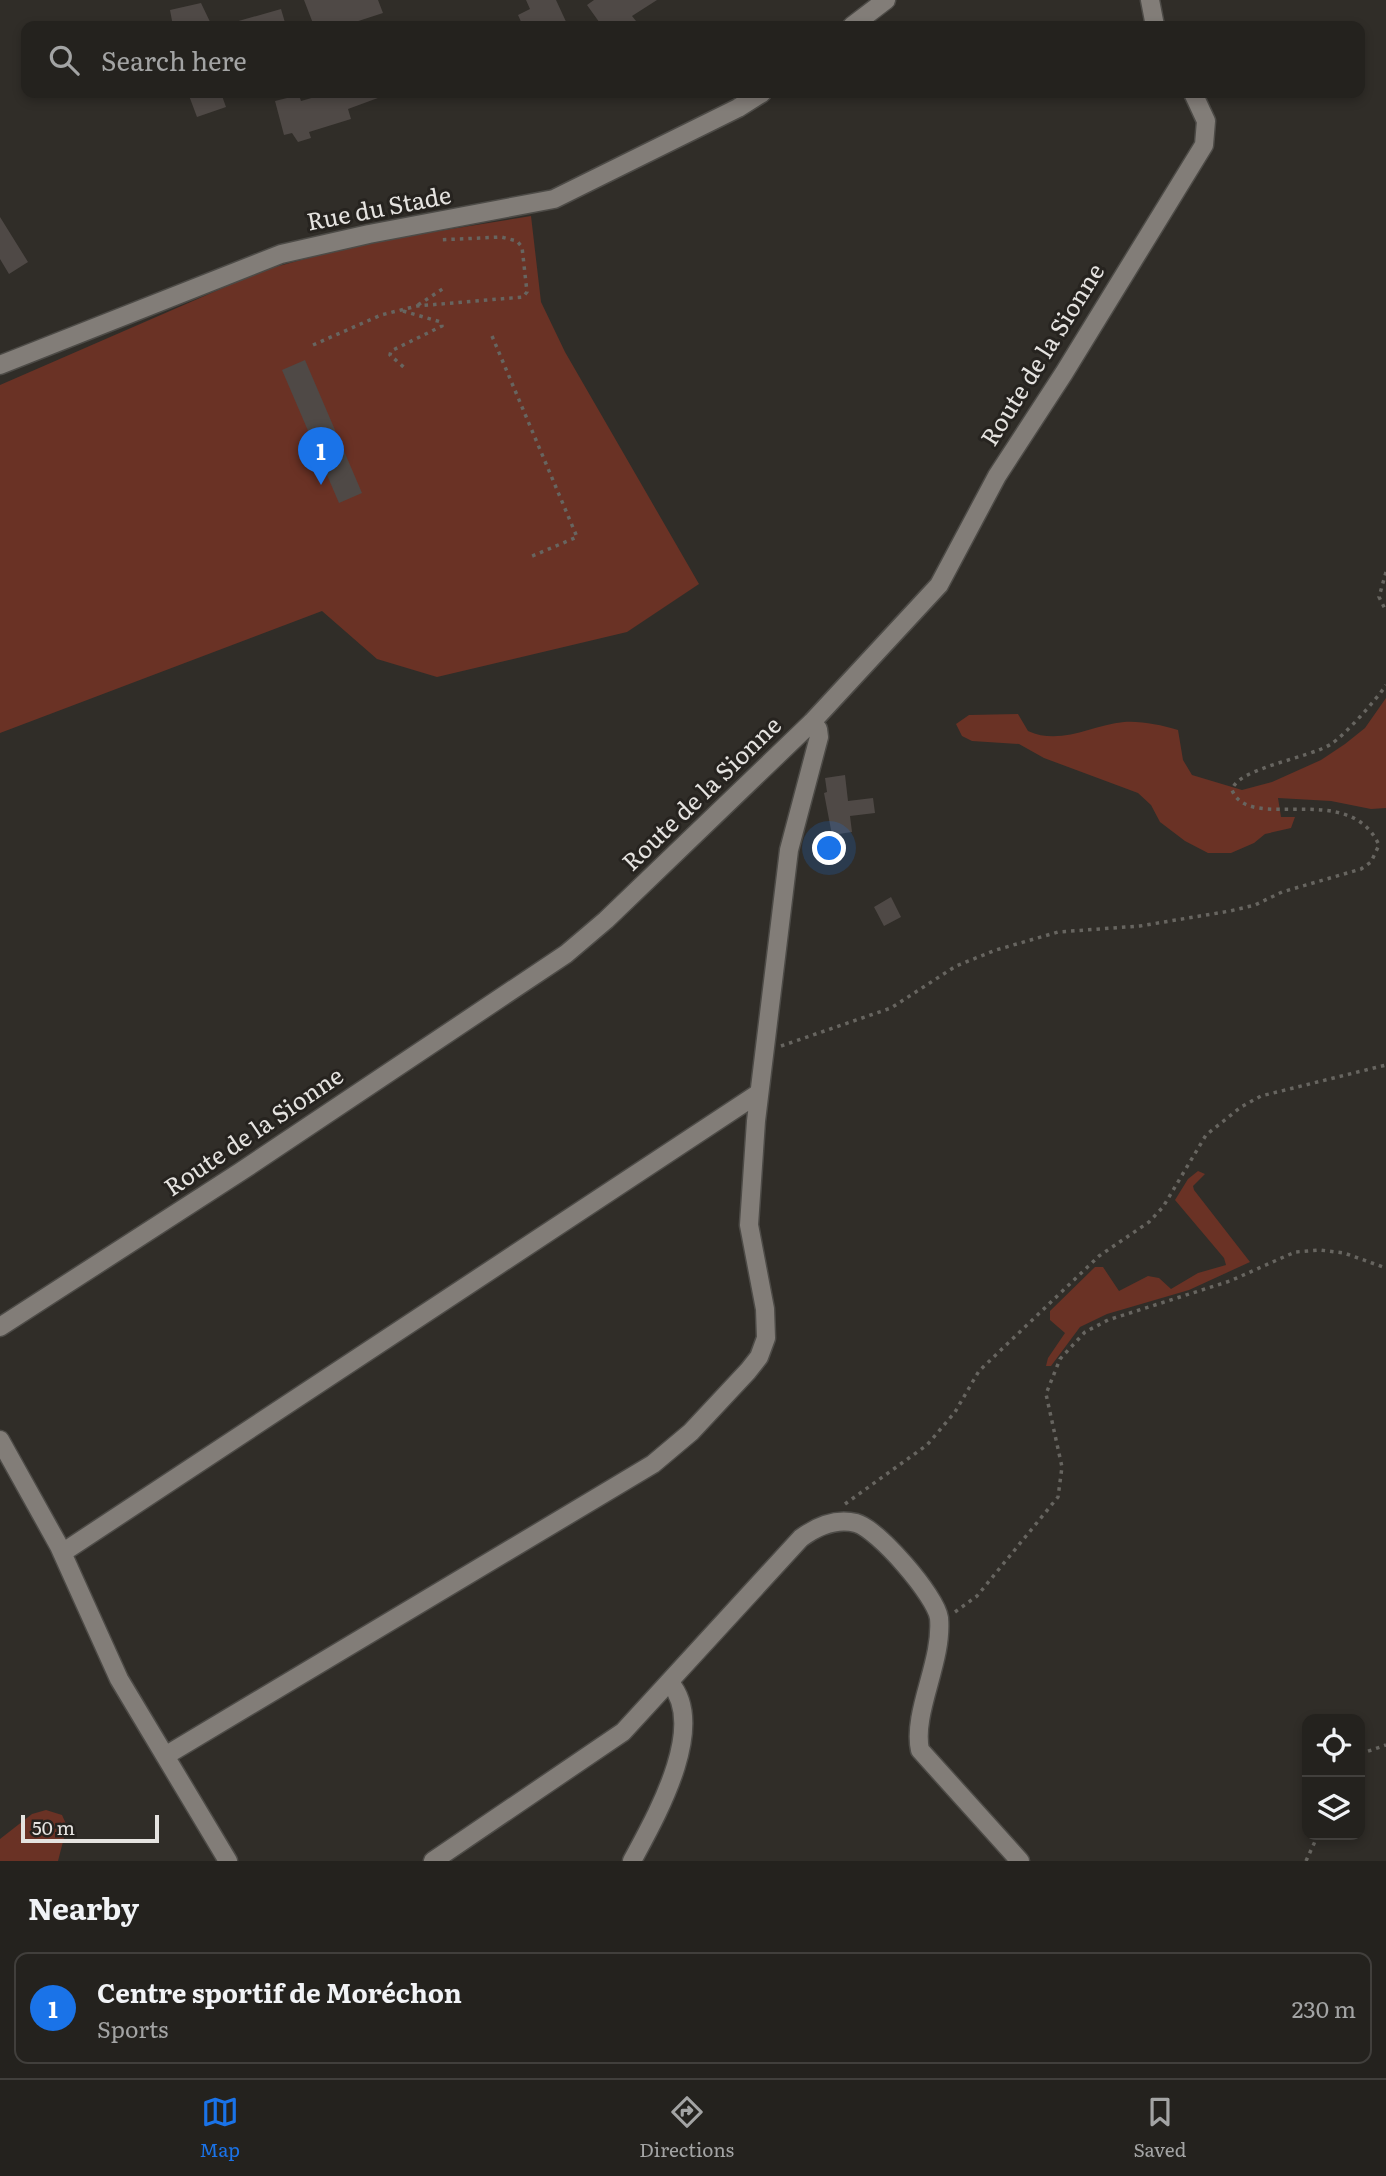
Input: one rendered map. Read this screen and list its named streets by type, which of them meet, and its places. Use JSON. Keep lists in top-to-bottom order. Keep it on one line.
{"streets":{"street":["Rue du Stade","Route de la Sionne"]},"scale_bar":"50 m","page":{"search":"Search here","pins":"1","scale":"50 m","heading":"Nearby","list":[{"mark":"1","name":"Centre sportif de Moréchon","note":"Sports","value":"230 m"}],"nav":["Map","Directions","Saved"]}}
